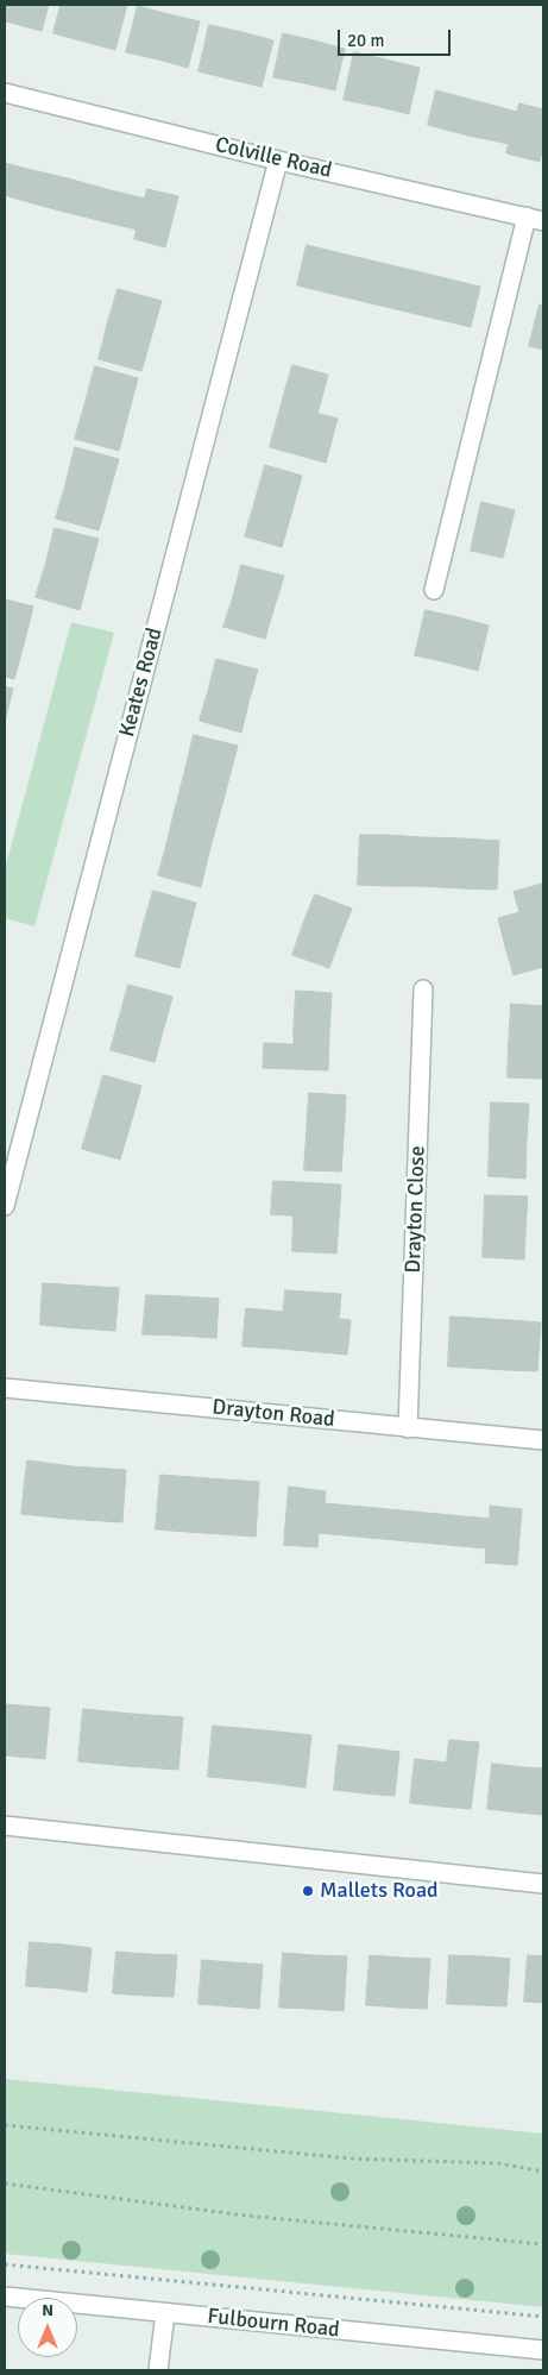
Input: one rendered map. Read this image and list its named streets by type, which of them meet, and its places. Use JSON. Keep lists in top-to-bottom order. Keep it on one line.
{"streets":{"street":["Colville Road","Keates Road","Drayton Close","Drayton Road","Fulbourn Road"]},"crossings":[["Colville Road","Keates Road"],["Drayton Close","Drayton Road"]],"places":["Mallets Road"],"scale_bar":"20 m","north":"top"}
